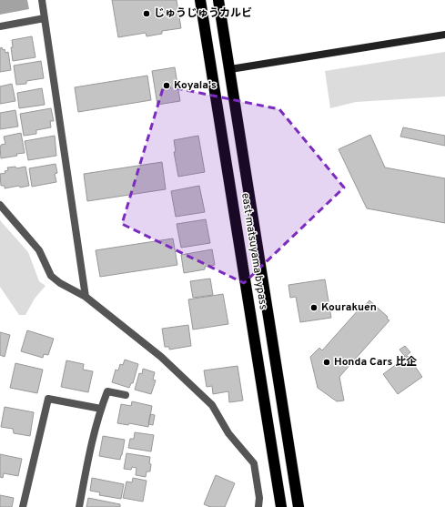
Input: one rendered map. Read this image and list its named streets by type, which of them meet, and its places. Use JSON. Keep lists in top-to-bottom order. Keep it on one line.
{"streets":{"highway":["east-matsuyama bypass"]},"places":["じゅうじゅうカルビ","Koyala's","Kourakuen","Honda Cars 比企"]}
